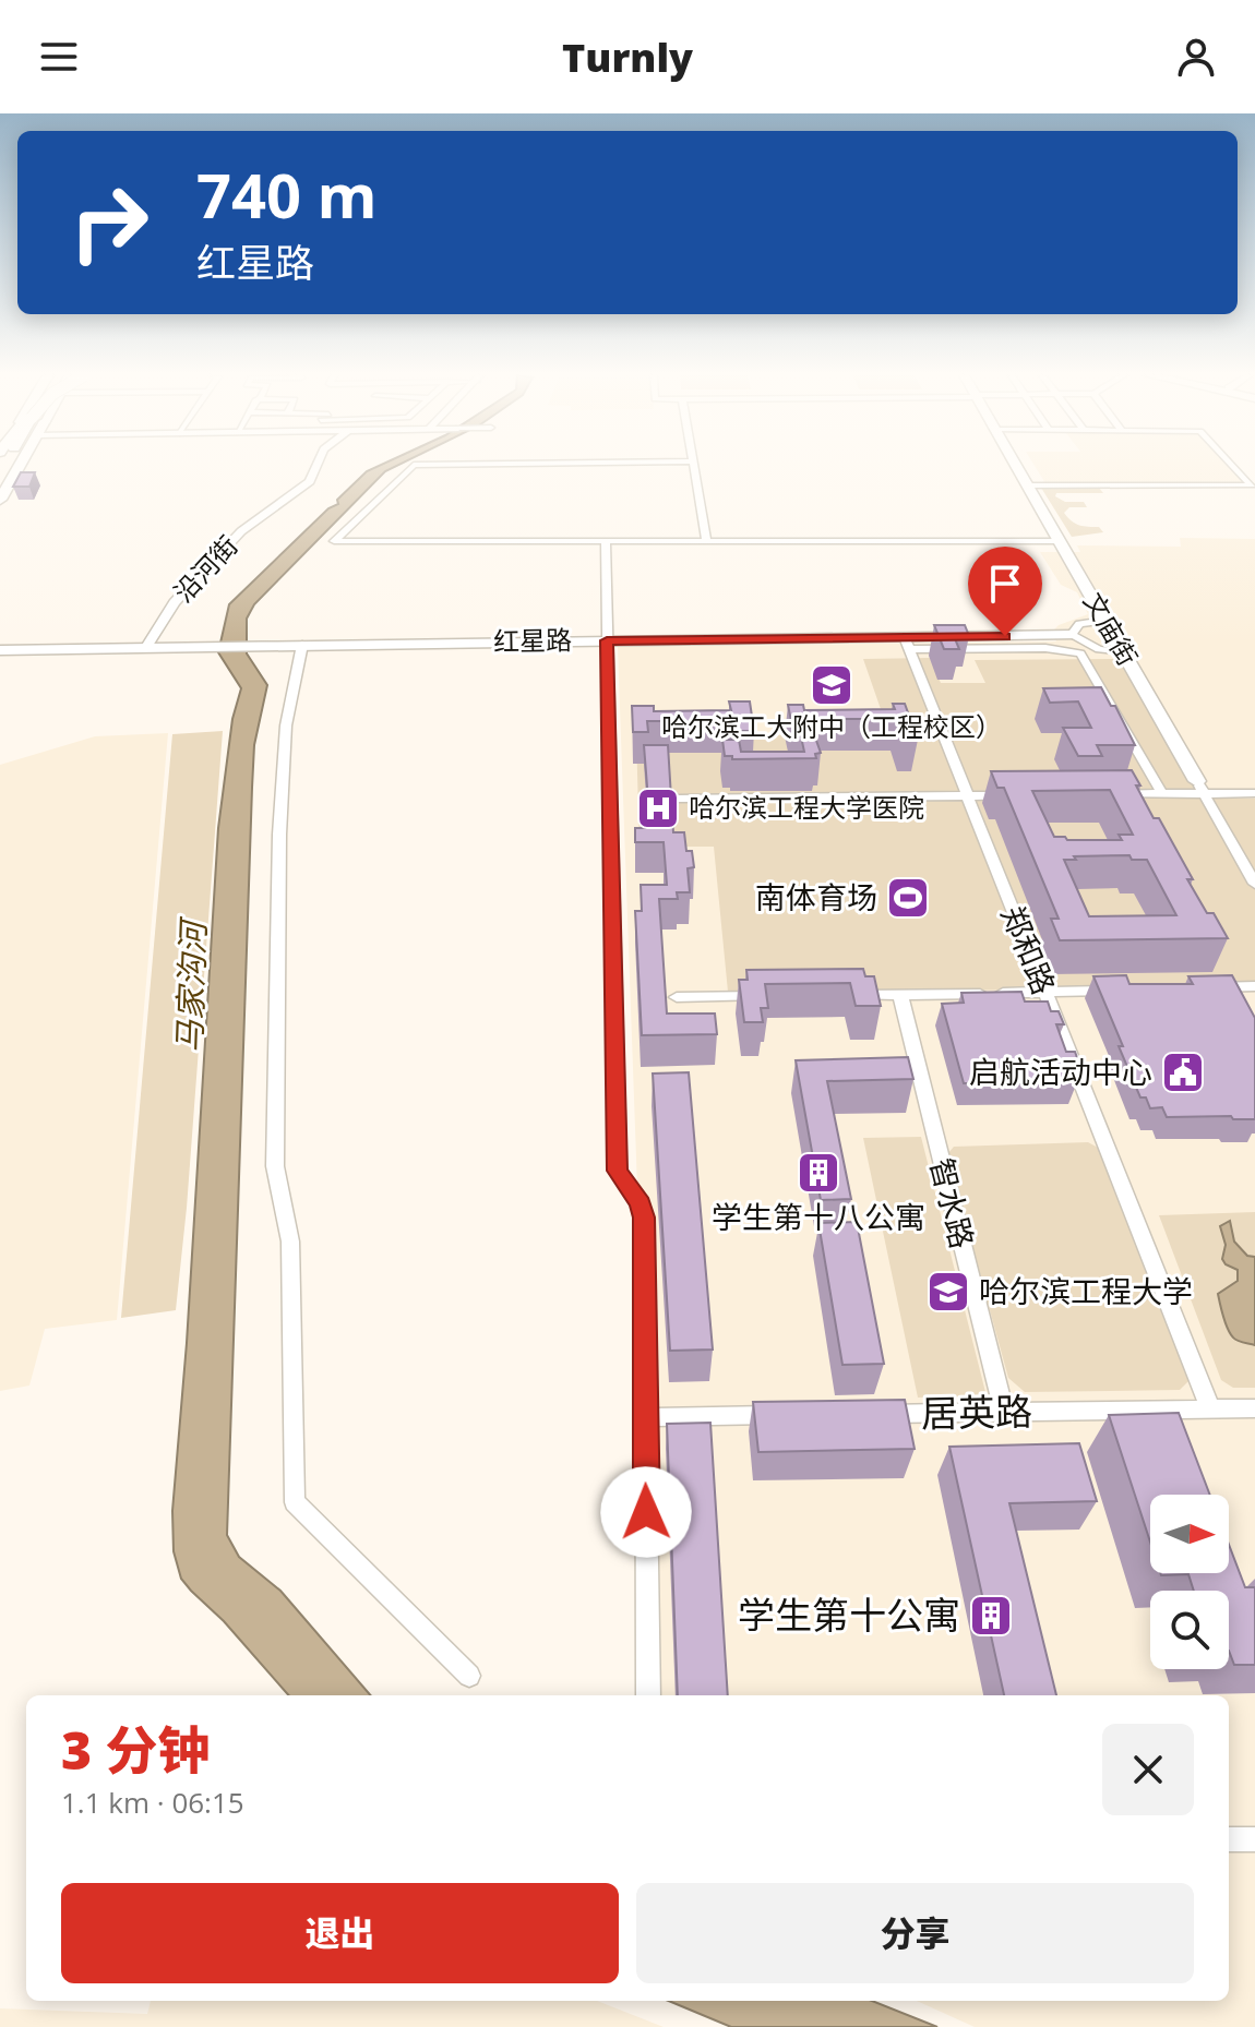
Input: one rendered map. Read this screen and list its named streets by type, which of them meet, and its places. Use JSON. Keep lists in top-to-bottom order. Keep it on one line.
{"streets":{"main road":["文庙街","红星路"],"street":["沿河街","郑和路","智水路","居英路"]},"crossings":[["沿河街","红星路"],["红星路","郑和路"],["郑和路","居英路"],["智水路","居英路"]],"water":["马家沟河"],"places":{"school or university":["哈尔滨工大附中（工程校区）","哈尔滨工程大学"],"hospital":["哈尔滨工程大学医院"],"sports":["南体育场"],"public building":["启航活动中心"],"building":["学生第十八公寓","学生第十公寓"]},"north":"right","page":{"header":"Turnly","turn":["740 m","红星路"],"heading":["3 分钟","1.1 km · 06:15"],"buttons":["退出","分享"]}}
